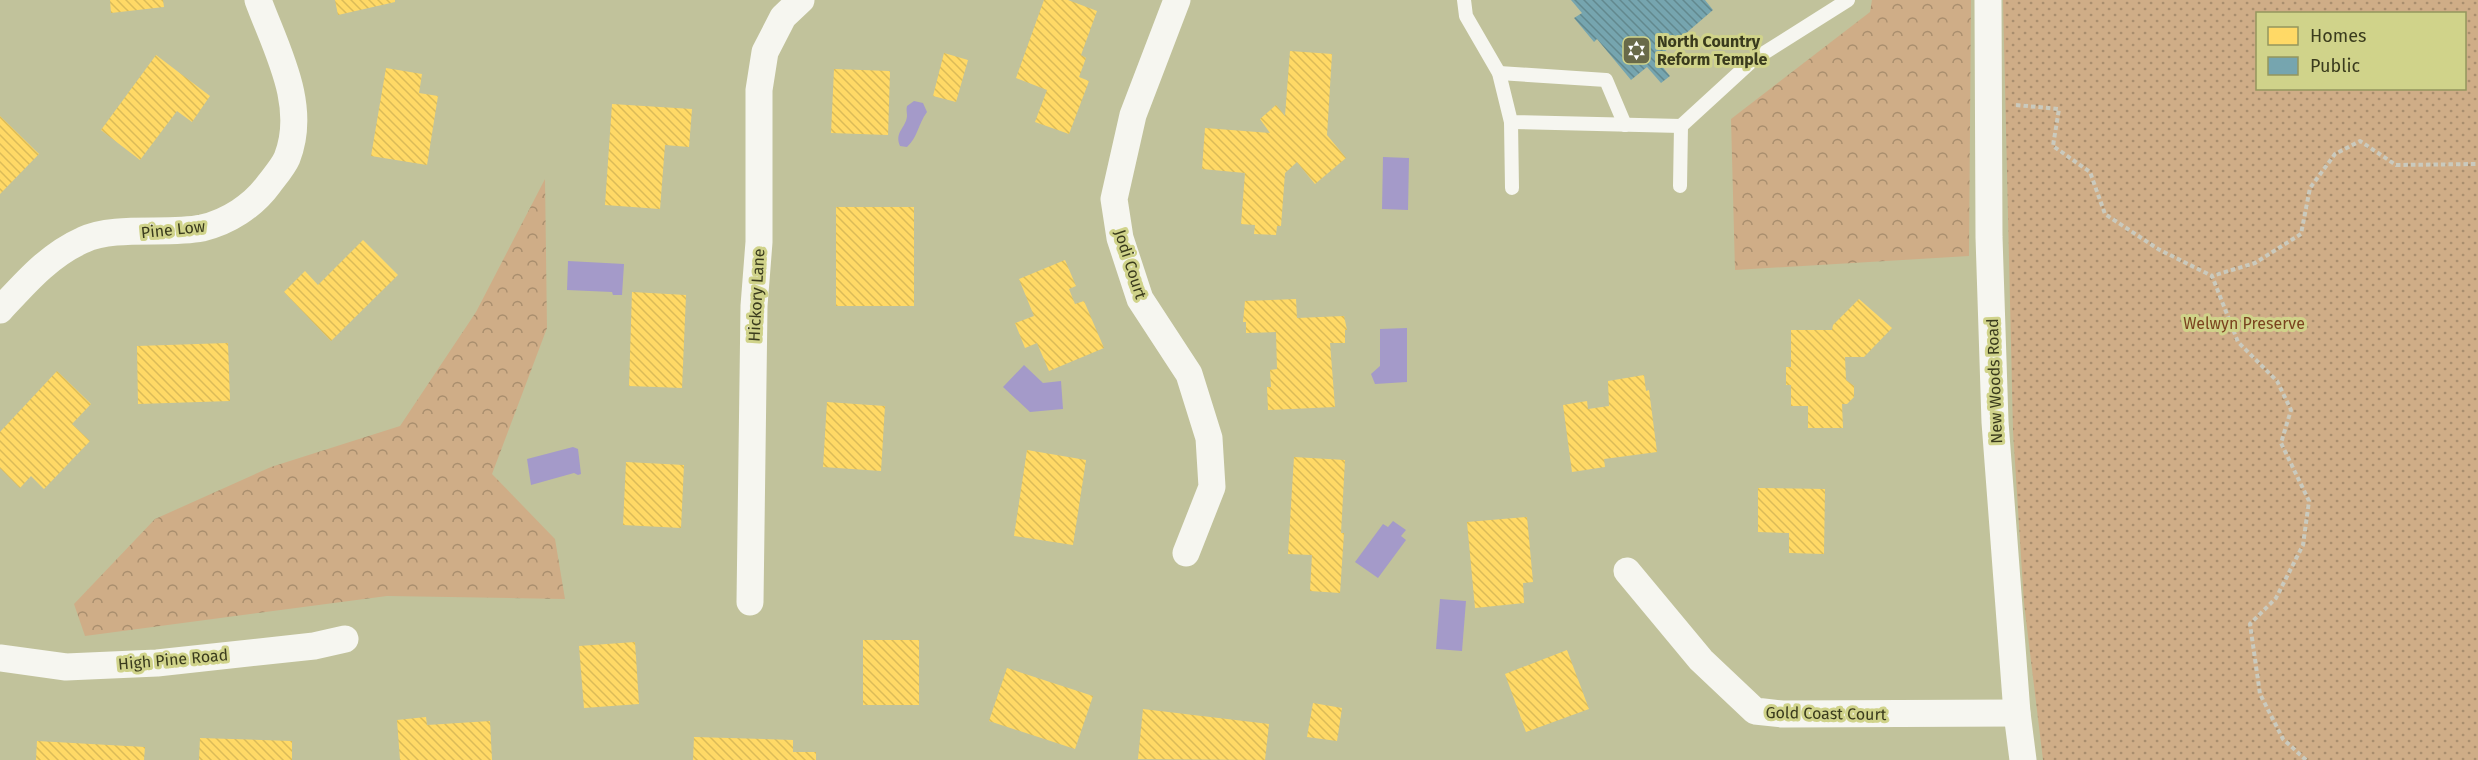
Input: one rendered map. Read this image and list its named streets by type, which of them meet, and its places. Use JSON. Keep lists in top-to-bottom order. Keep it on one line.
{"streets":{"street":["Pine Low","Jodi Court","Hickory Lane","New Woods Road","High Pine Road","Gold Coast Court"]},"crossings":[["New Woods Road","Gold Coast Court"]],"parks":["Welwyn Preserve"],"places":{"synagogue":["North Country Reform Temple"]},"legend":["Homes","Public"]}
